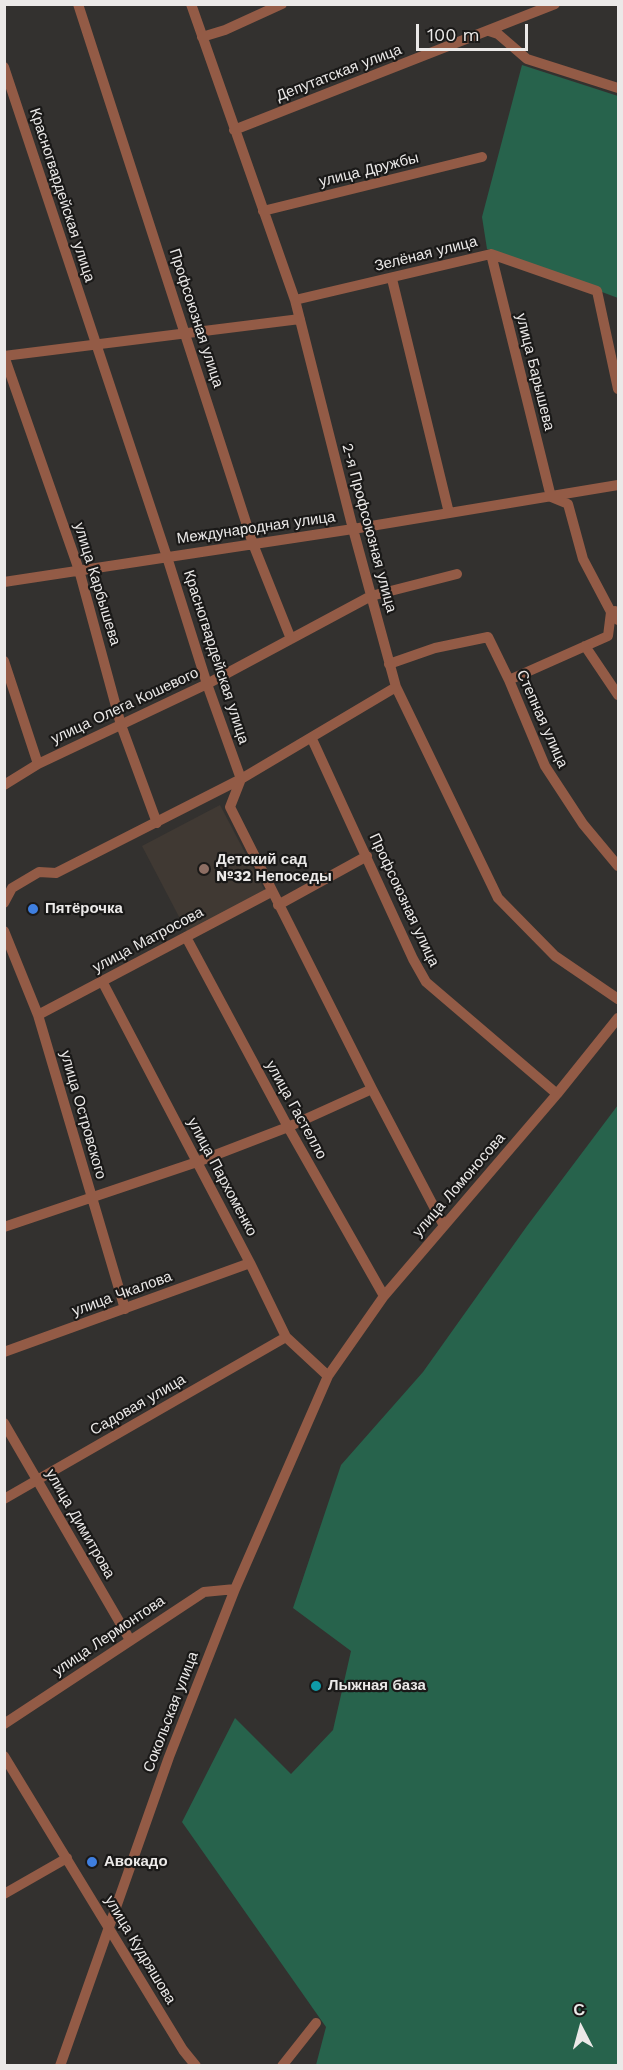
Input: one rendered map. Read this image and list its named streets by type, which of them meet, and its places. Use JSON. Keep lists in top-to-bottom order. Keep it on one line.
{"streets":{"street":["Депутатская улица","улица Дружбы","Красногвардейская улица","Зелёная улица","Профсоюзная улица","улица Барышева","Международная улица","2-я Профсоюзная улица","улица Карбышева","улица Олега Кошевого","Степная улица","улица Матросова","улица Гастелло","улица Островского","улица Пархоменко","улица Ломоносова","улица Чкалова","Садовая улица","улица Димитрова","улица Лермонтова","Сокольская улица","улица Кудряшова"]},"crossings":[["Депутатская улица","2-я Профсоюзная улица"],["улица Дружбы","2-я Профсоюзная улица"],["Красногвардейская улица","Международная улица"],["Красногвардейская улица","улица Олега Кошевого"],["Зелёная улица","улица Барышева"],["Зелёная улица","2-я Профсоюзная улица"],["Профсоюзная улица","Международная улица"],["Профсоюзная улица","улица Олега Кошевого"],["Профсоюзная улица","улица Ломоносова"],["улица Барышева","Международная улица"],["Международная улица","2-я Профсоюзная улица"],["Международная улица","улица Карбышева"],["2-я Профсоюзная улица","улица Олега Кошевого"],["2-я Профсоюзная улица","Степная улица"],["улица Карбышева","улица Олега Кошевого"],["улица Матросова","улица Гастелло"],["улица Матросова","улица Островского"],["улица Матросова","улица Пархоменко"],["улица Гастелло","улица Ломоносова"],["улица Островского","улица Чкалова"],["улица Пархоменко","улица Ломоносова"],["улица Пархоменко","улица Чкалова"],["улица Пархоменко","Садовая улица"],["улица Пархоменко","Сокольская улица"],["улица Ломоносова","Сокольская улица"],["Садовая улица","улица Димитрова"],["улица Димитрова","улица Лермонтова"],["улица Лермонтова","Сокольская улица"],["Сокольская улица","улица Кудряшова"]],"places":["Детский сад №32 Непоседы","Пятёрочка","Лыжная база","Авокадо"],"scale_bar":"100 m","north":"top"}
